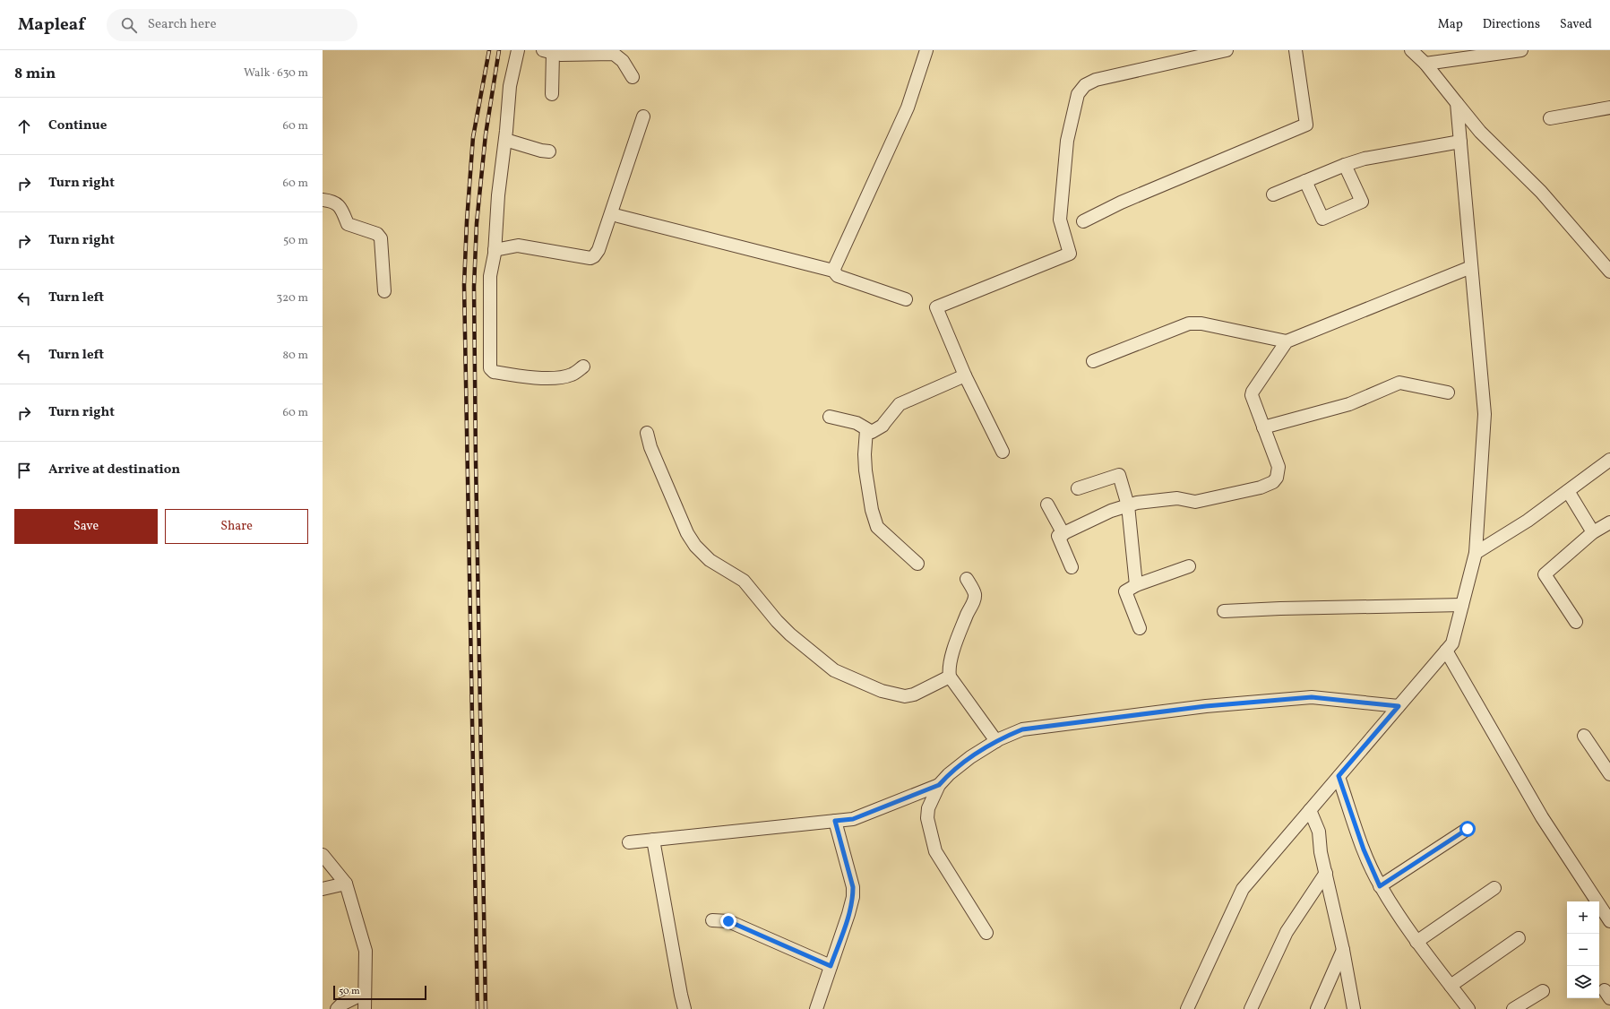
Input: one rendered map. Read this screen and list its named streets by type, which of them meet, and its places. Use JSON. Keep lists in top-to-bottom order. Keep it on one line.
{"scale_bar":"50 m","page":{"header":"Mapleaf","search":"Search here","nav":["Map","Directions","Saved"],"heading":["8 min","Walk · 630 m"],"list":[["Continue","60 m"],["Turn right","60 m"],["Turn right","50 m"],["Turn left","320 m"],["Turn left","80 m"],["Turn right","60 m"],"Arrive at destination"],"buttons":["Save","Share"],"map_buttons":["+","−"],"scale":"50 m"}}
